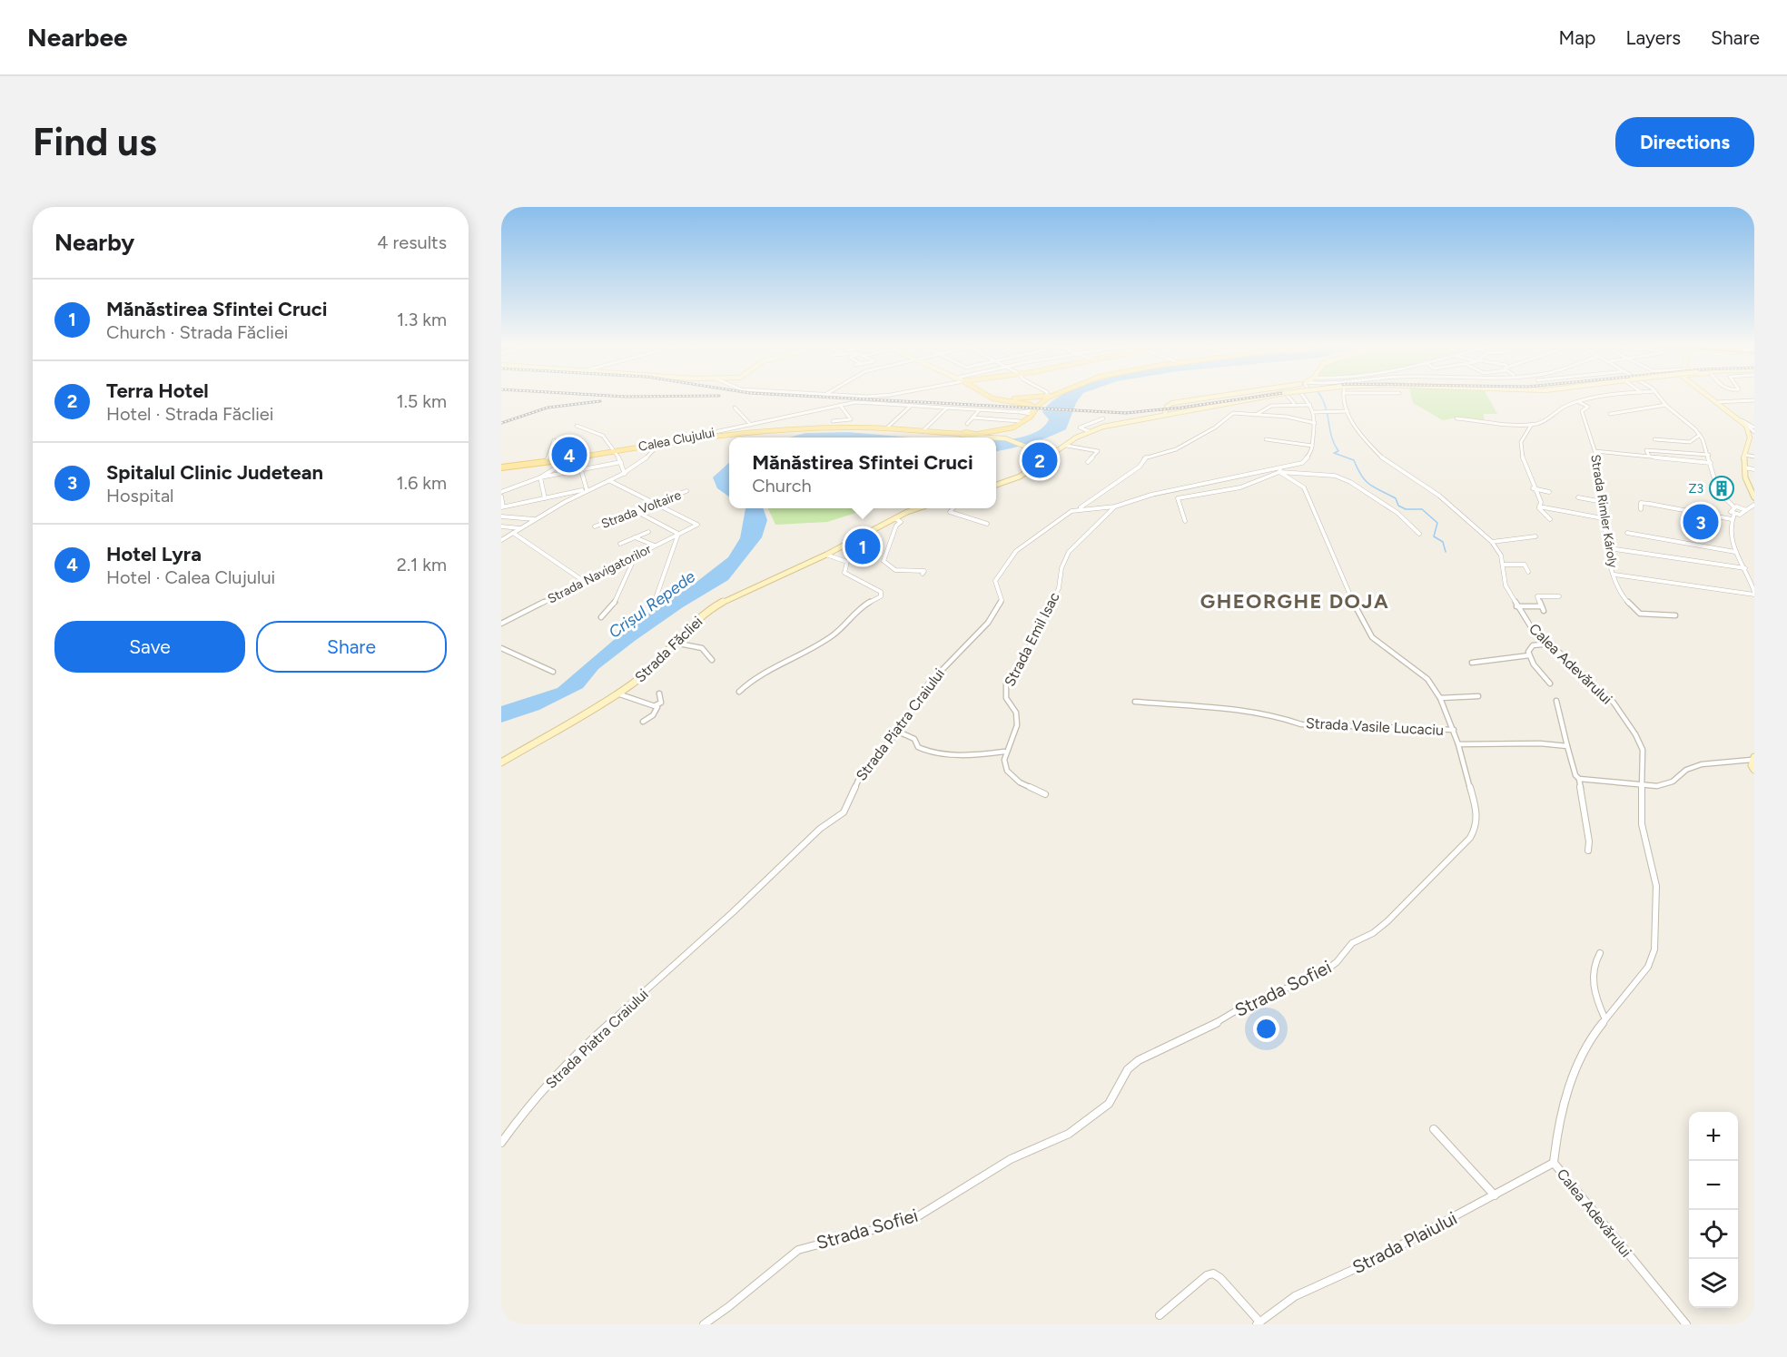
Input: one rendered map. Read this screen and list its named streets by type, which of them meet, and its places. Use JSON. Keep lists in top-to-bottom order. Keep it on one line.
{"streets":{"main road":["Calea Clujului","Strada Făcliei"],"street":["Strada Voltaire","Strada Rimler Károly","Strada Navigatorilor","Strada Emil Isac","Calea Adevărului","Strada Piatra Craiului","Strada Vasile Lucaciu","Strada Sofiei","Strada Plaiului"]},"crossings":[["Strada Voltaire","Strada Navigatorilor"],["Strada Emil Isac","Strada Piatra Craiului"],["Calea Adevărului","Strada Plaiului"],["Strada Piatra Craiului","Strada Sofiei"],["Strada Vasile Lucaciu","Strada Sofiei"]],"districts":["GHEORGHE DOJA"],"water":["Crișul Repede"],"places":{"building":["Z3"]},"page":{"header":"Nearbee","nav":["Map","Layers","Share"],"buttons":["Directions",["Save","Share"]],"title":"Find us","heading":["Nearby","4 results"],"list":[{"mark":"1","name":"Mănăstirea Sfintei Cruci","note":"Church · Strada Făcliei","value":"1.3 km"},{"mark":"2","name":"Terra Hotel","note":"Hotel · Strada Făcliei","value":"1.5 km"},{"mark":"3","name":"Spitalul Clinic Judetean","note":"Hospital","value":"1.6 km"},{"mark":"4","name":"Hotel Lyra","note":"Hotel · Calea Clujului","value":"2.1 km"}],"pins":["4","2","3","1"],"popup":["Mănăstirea Sfintei Cruci","Church"],"map_buttons":["+","−"]}}
